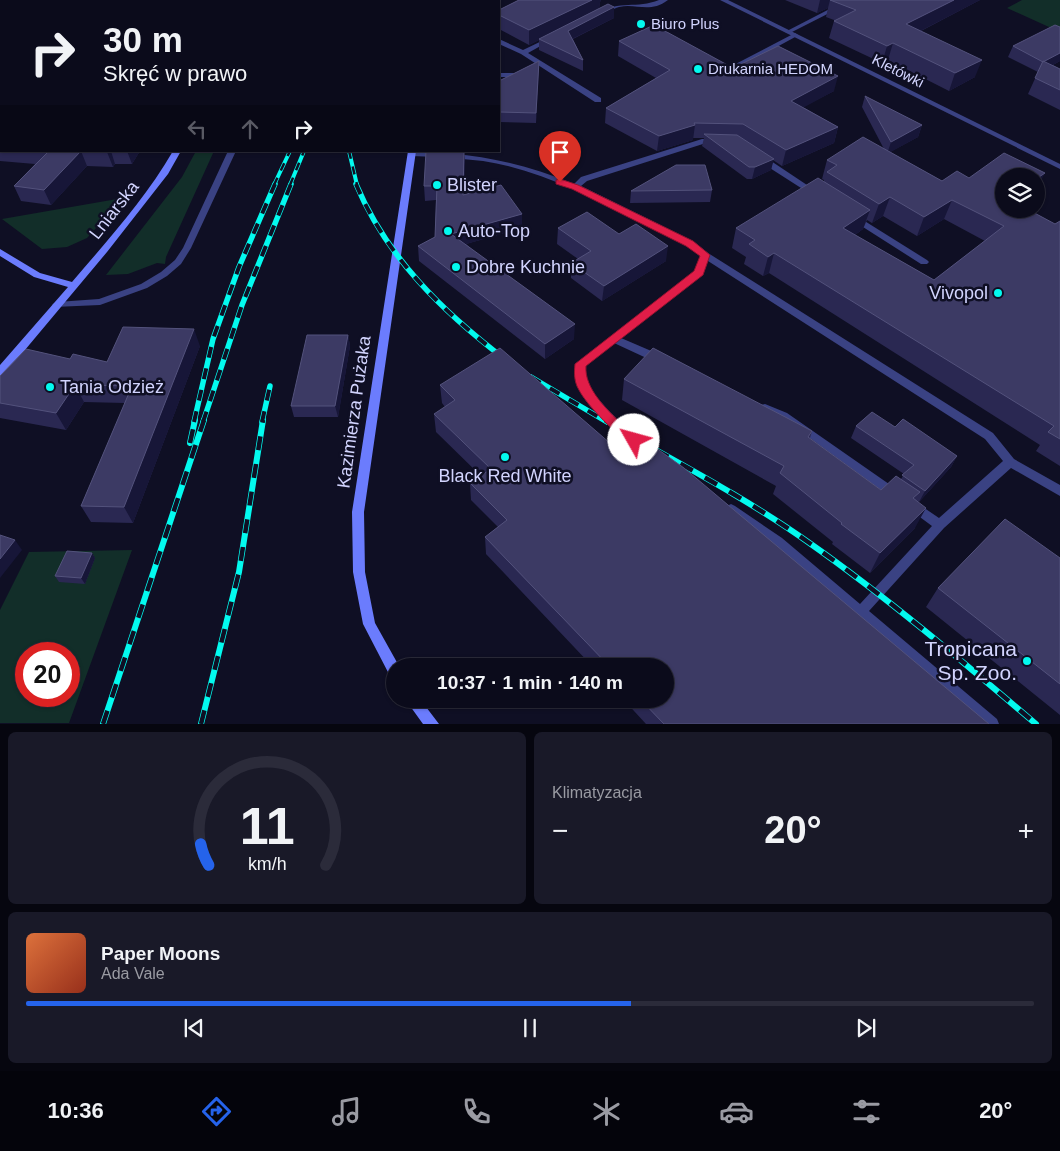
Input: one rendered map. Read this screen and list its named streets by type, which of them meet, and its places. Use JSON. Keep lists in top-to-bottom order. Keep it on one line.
{"streets":{"street":["Kletówki","Lniarska","Kazimierza Pużaka"]},"places":["Biuro Plus","Drukarnia HEDOM","Blister","Auto-Top","Dobre Kuchnie","Vivopol","Tania Odzież","Black Red White","Tropicana Sp. Zoo."],"page":{"turn":["30 m","Skręć w prawo"],"limit":"20","trip":"10:37 · 1 min · 140 m","tile":"Klimatyzacja","heat":["−","20°","+"],"song":["Paper Moons","Ada Vale"],"tabs":["10:36","20°"],"gauge":["11","km/h"]}}
